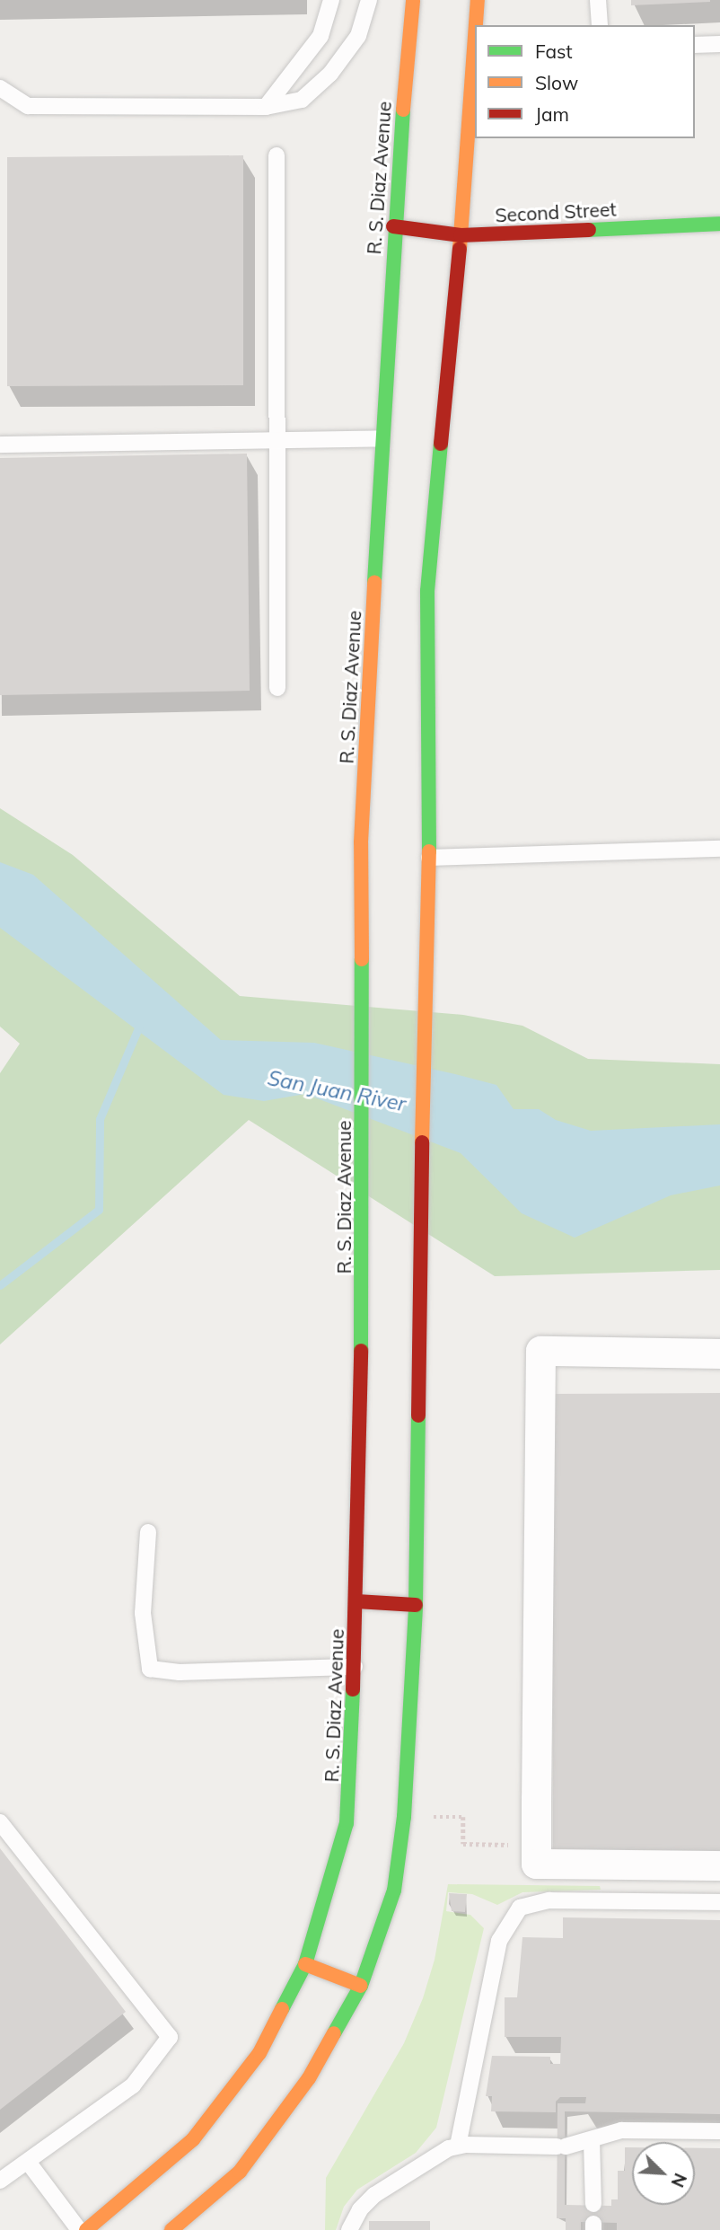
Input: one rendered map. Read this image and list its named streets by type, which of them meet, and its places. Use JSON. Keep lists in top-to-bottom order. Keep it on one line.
{"streets":{"street":["R. S. Diaz Avenue","Second Street"]},"crossings":[["R. S. Diaz Avenue","Second Street"]],"water":["San Juan River"],"legend":["Fast","Slow","Jam"],"north":"bottom right"}
